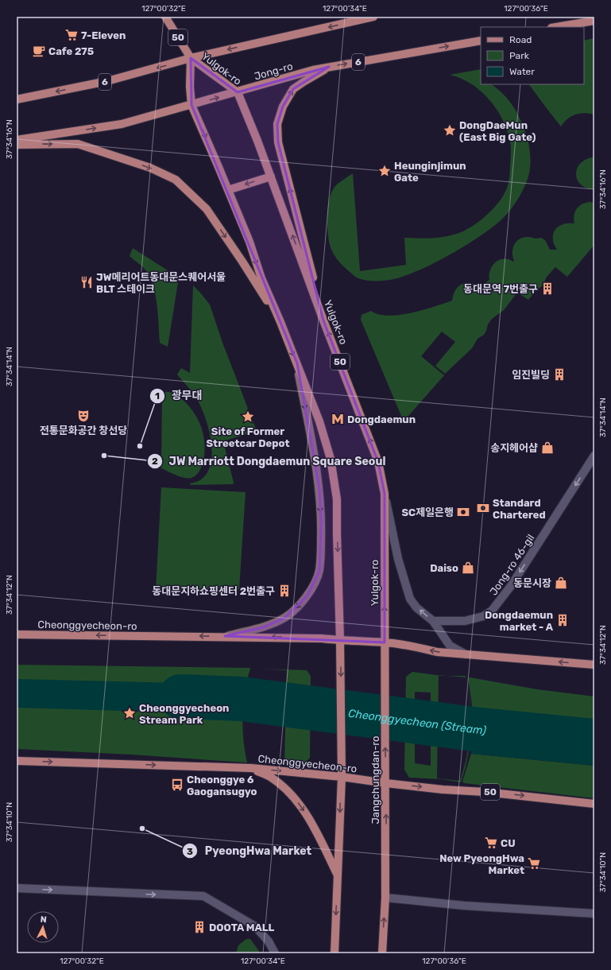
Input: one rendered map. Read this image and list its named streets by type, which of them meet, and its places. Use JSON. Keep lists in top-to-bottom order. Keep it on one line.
{"streets":{"main road":["50","6","Yulgok-ro","Jong-ro","Cheonggyecheon-ro","Jangchungdan-ro"],"street":["Jong-ro 46-gil"]},"crossings":[["6","Yulgok-ro"],["Yulgok-ro","Jong-ro"],["Yulgok-ro","Cheonggyecheon-ro"],["Yulgok-ro","Jangchungdan-ro"],["Cheonggyecheon-ro","Jangchungdan-ro"]],"one_way":["Jong-ro 46-gil"],"water":["Cheonggyecheon (Stream)"],"places":{"supermarket":["7-Eleven","CU","New PyeongHwa Market"],"cafe":["Cafe 275"],"place":["DongDaeMun (East Big Gate)","Heunginjimun Gate","Site of Former Streetcar Depot","Cheonggyecheon Stream Park"],"restaurant":["JW메리어트동대문스퀘어서울 BLT 스테이크"],"building":["동대문역 7번출구","임진빌딩","동대문지하쇼핑센터 2번출구","Dongdaemun market - A","DOOTA MALL"],"theatre":["전통문화공간 창선당"],"metro station":["Dongdaemun"],"other":["광무대","JW Marriott Dongdaemun Square Seoul","PyeongHwa Market"],"shop":["송지헤어샵","Daiso","동문시장"],"bank":["Standard Chartered","SC제일은행"],"bus stop":["Cheonggye 6 Gaogansugyo"]},"legend":["Road","Park","Water"],"north":"top","coordinates":["127°00'32\"E","127°00'34\"E","127°00'36\"E","37°34'16\"N","37°34'14\"N","37°34'12\"N","37°34'10\"N"]}
